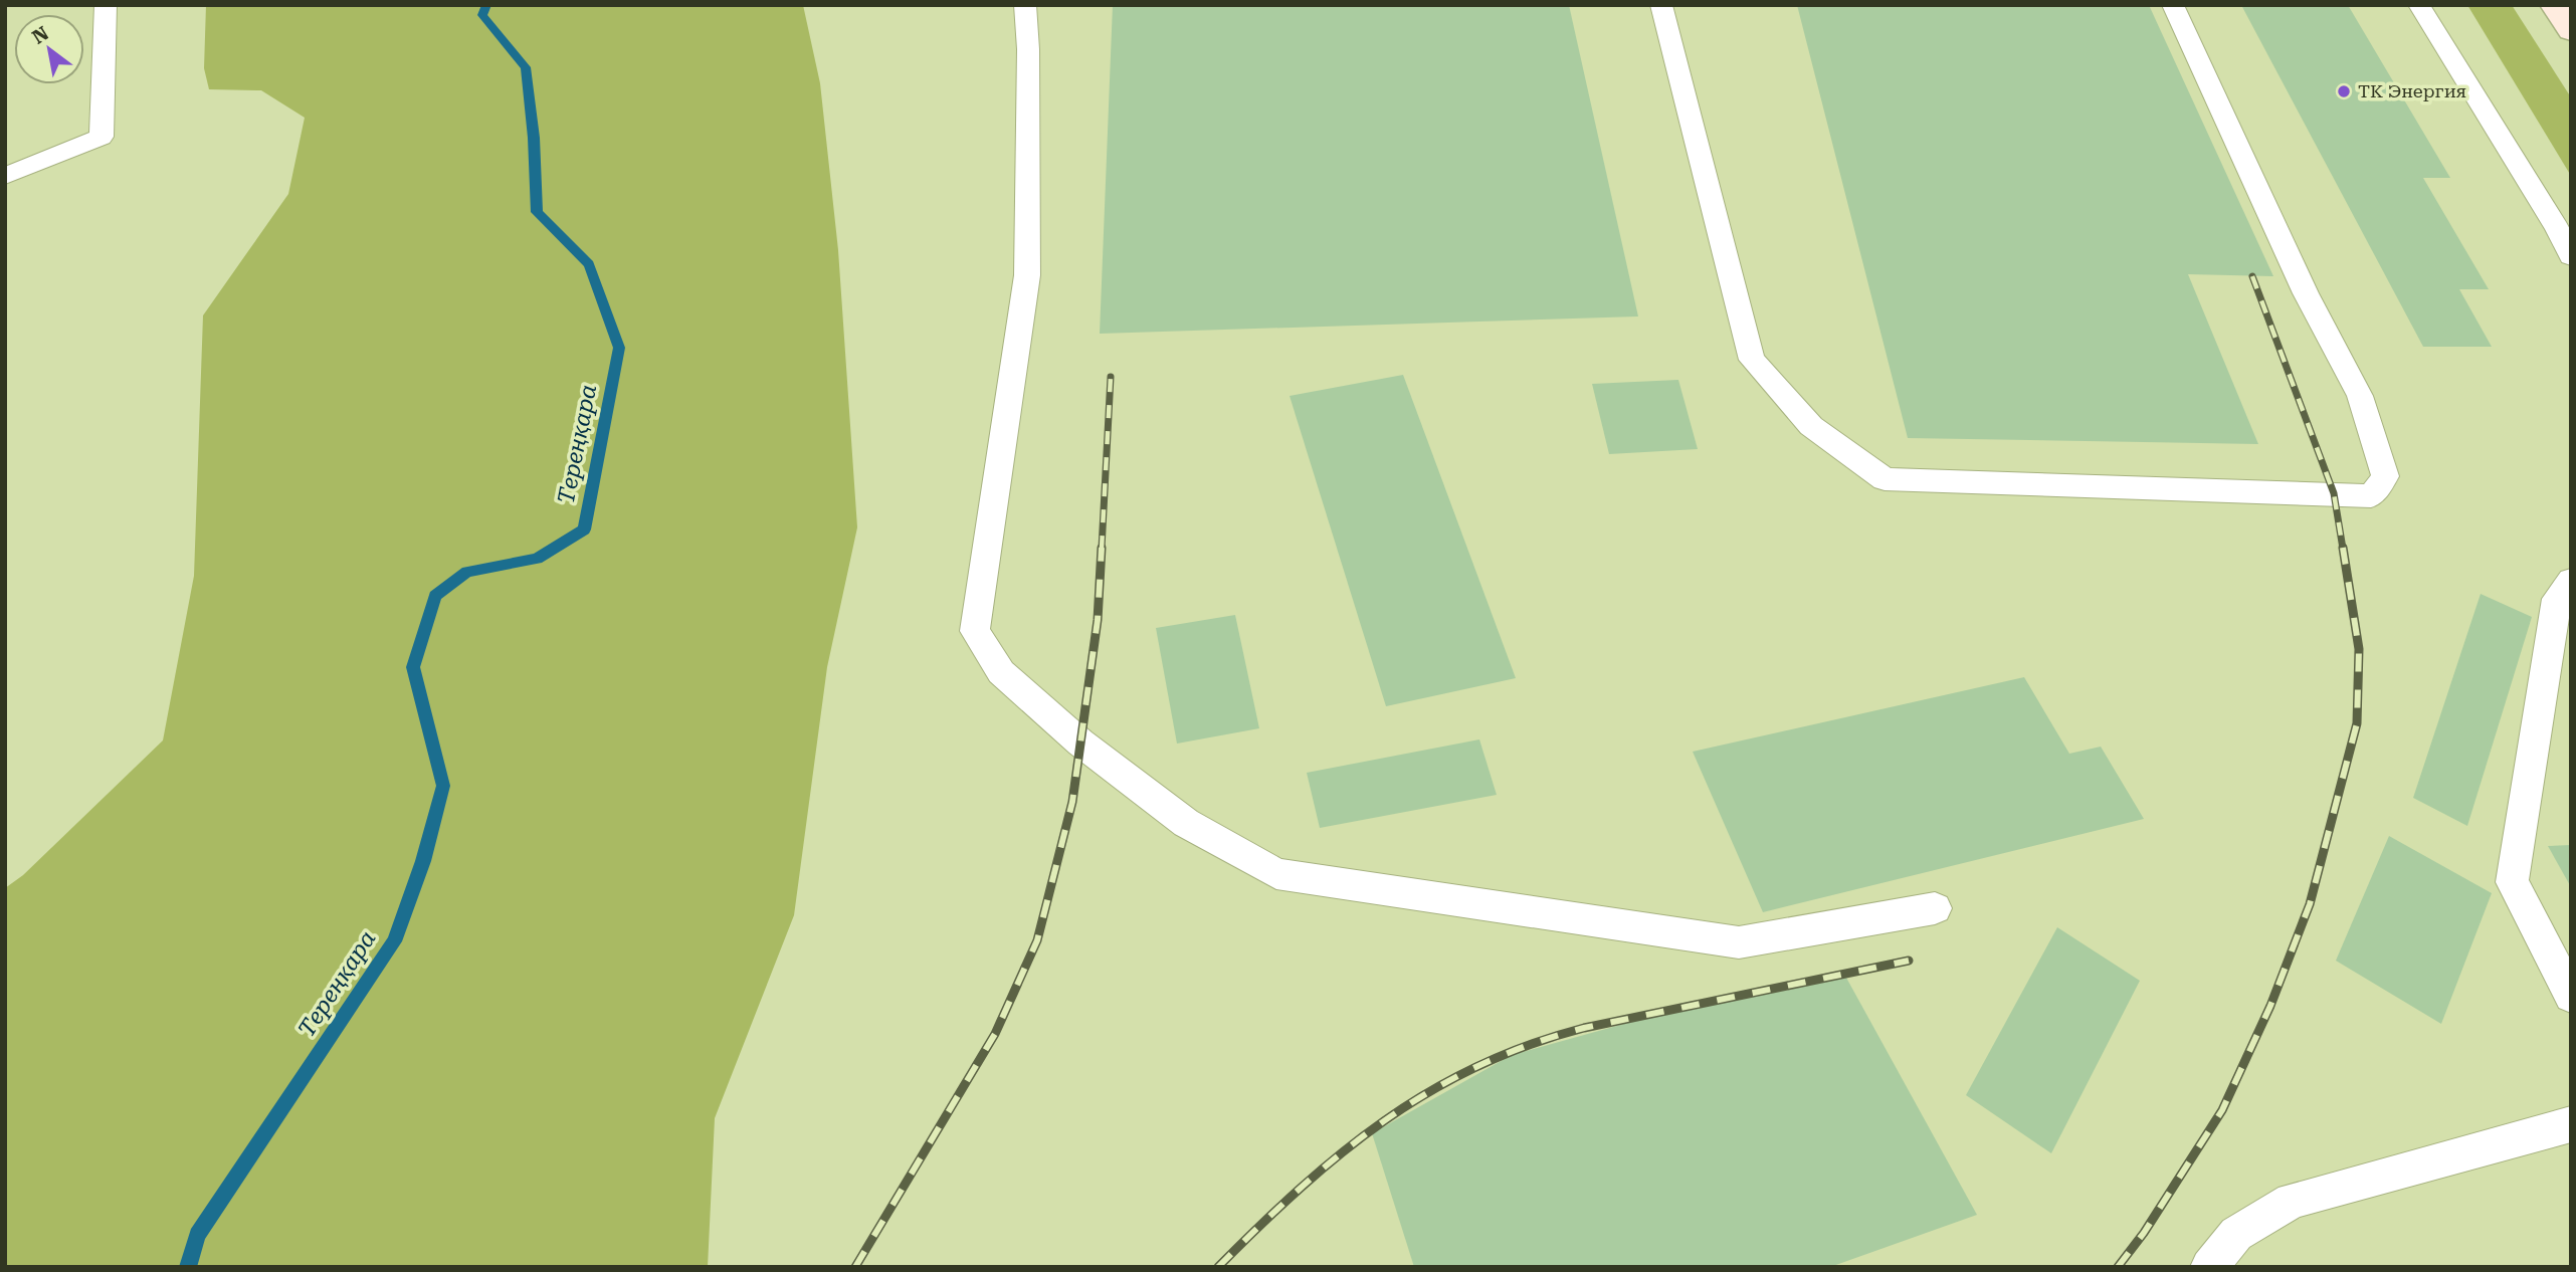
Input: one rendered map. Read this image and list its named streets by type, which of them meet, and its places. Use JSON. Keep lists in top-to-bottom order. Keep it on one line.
{"water":["Тереңқара"],"places":["ТК Энергия"],"north":"top left"}
